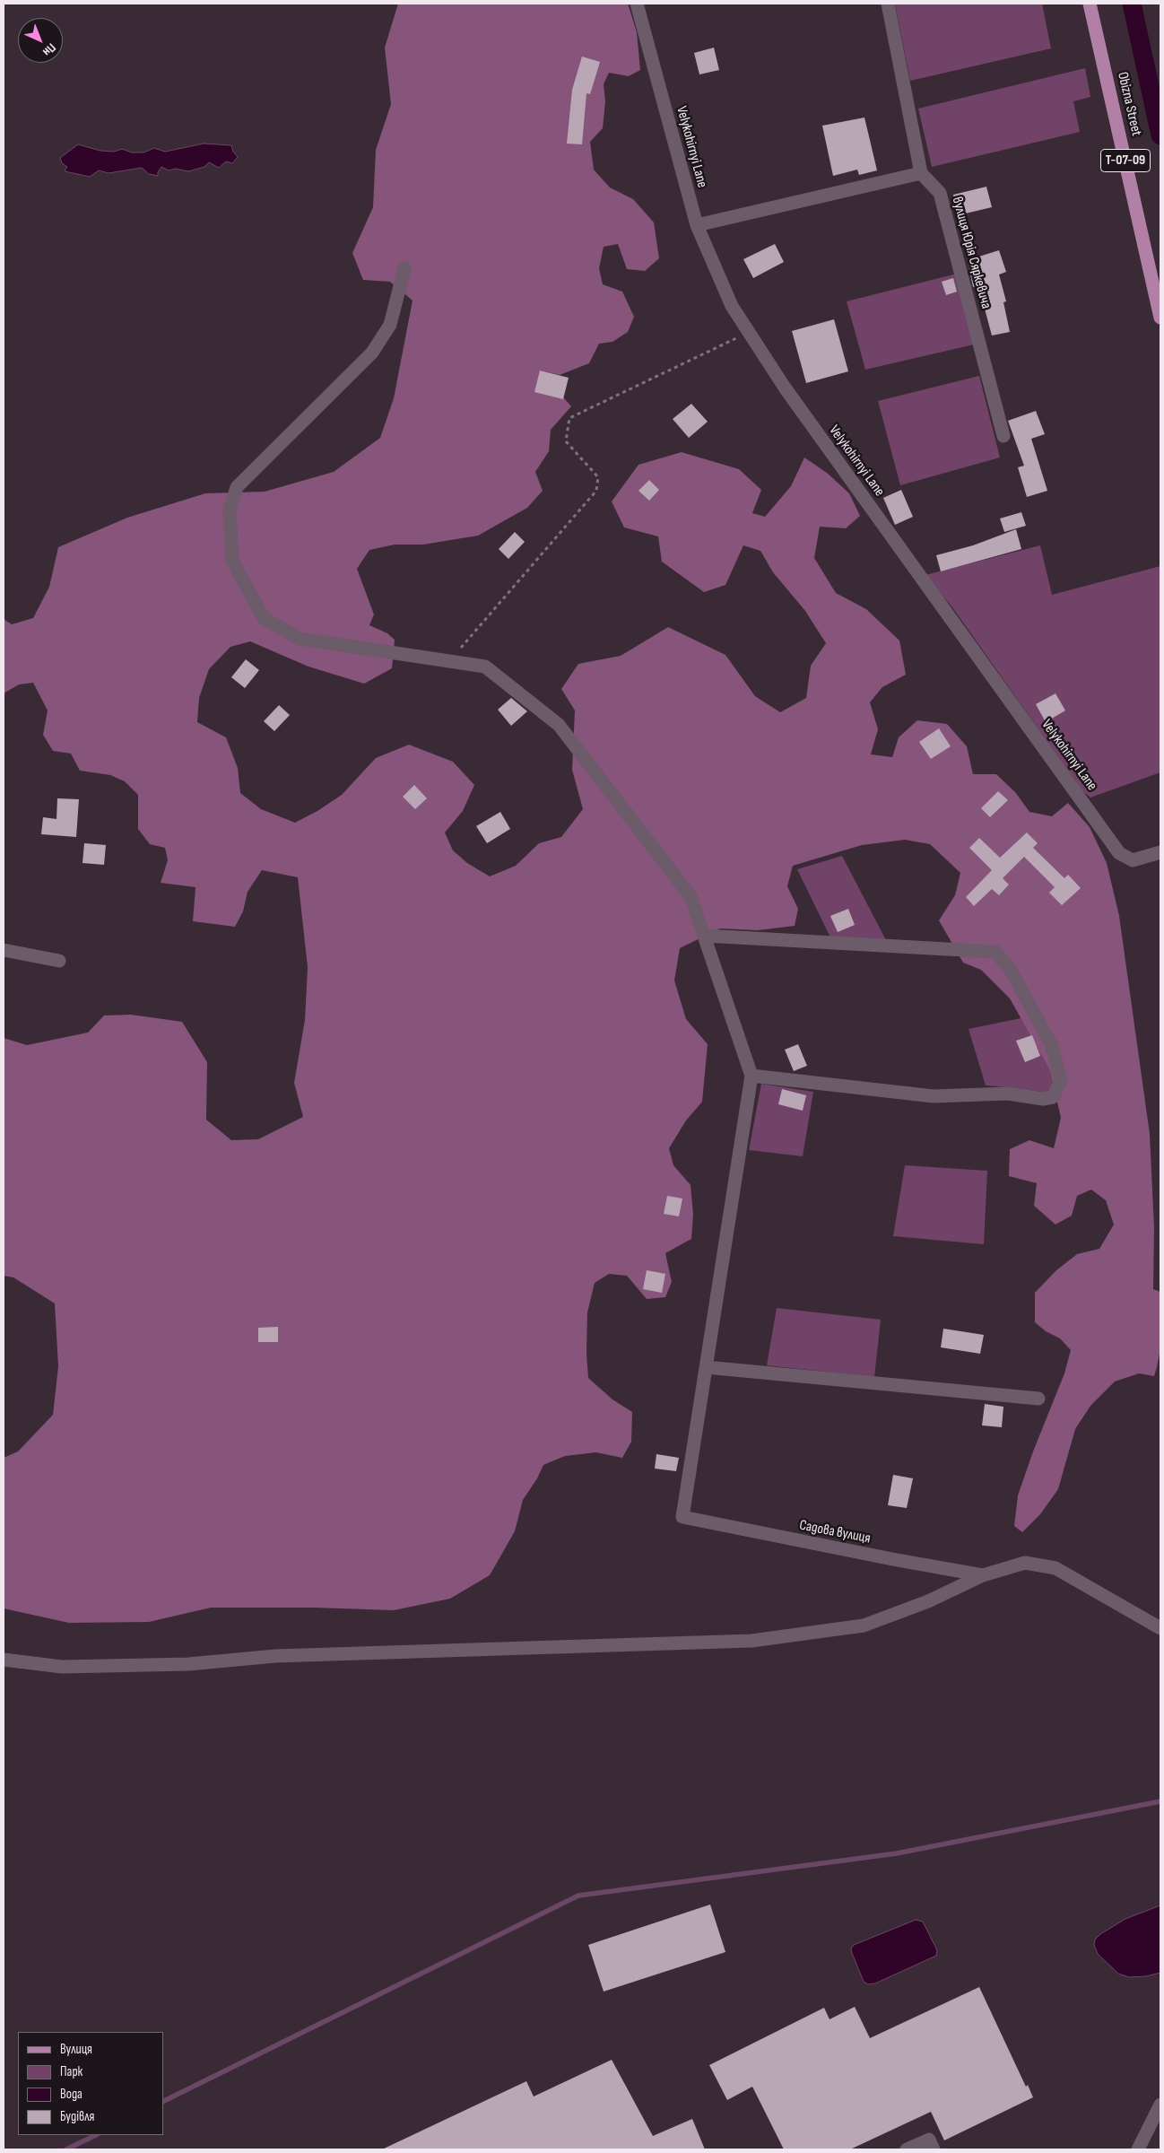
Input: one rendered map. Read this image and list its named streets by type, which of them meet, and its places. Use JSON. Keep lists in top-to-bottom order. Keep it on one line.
{"streets":{"main road":["Obizna Street","Т-07-09"],"street":["Velykohirnyi Lane","вулиця Юрія Сяркевича","Садова вулиця"]},"legend":["Вулиця","Парк","Вода","Будівля"],"north":"bottom right"}
